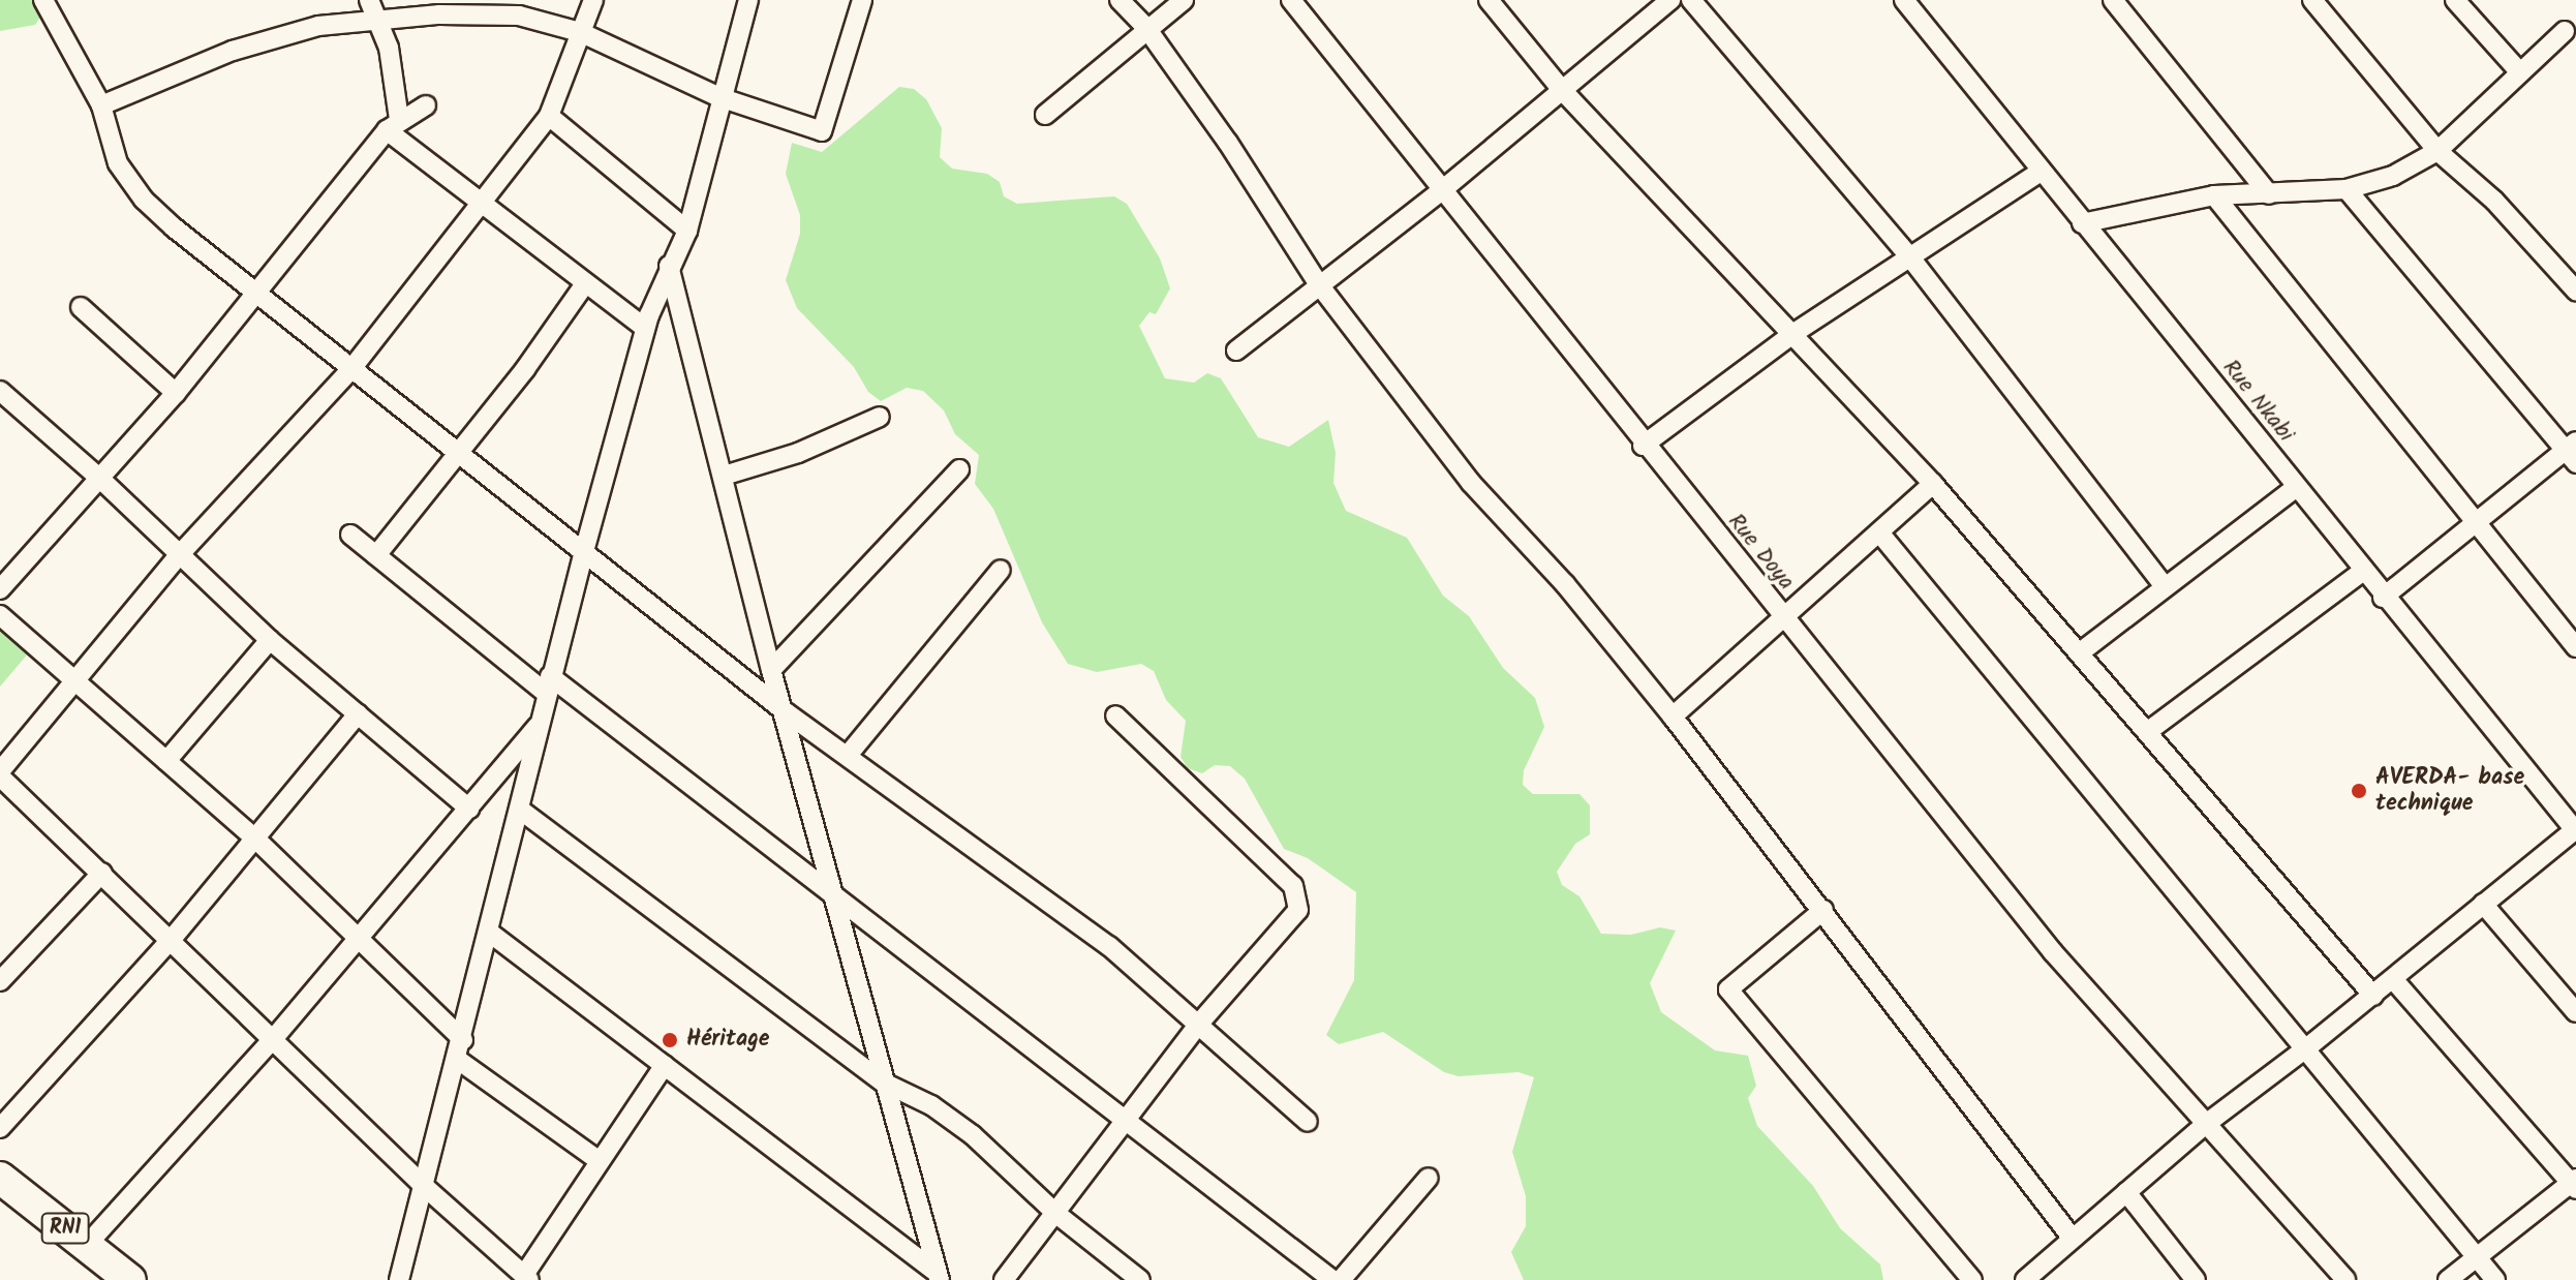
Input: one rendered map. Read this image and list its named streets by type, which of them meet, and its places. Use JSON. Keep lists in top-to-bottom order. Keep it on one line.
{"streets":{"highway":["RN1"],"street":["Rue Nkabi","Rue Doya"]},"places":["AVERDA- base technique","Héritage"]}
